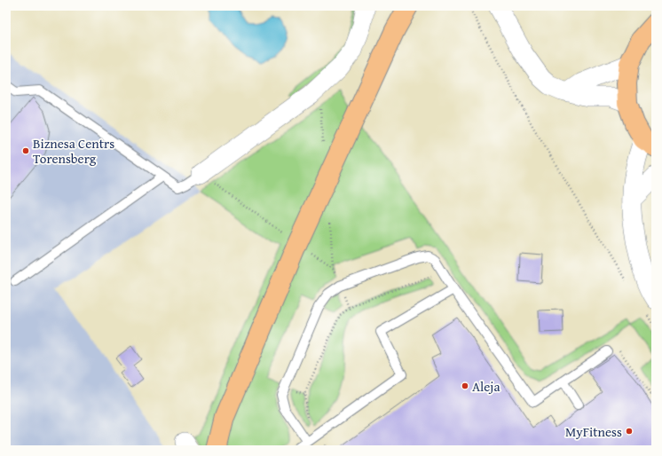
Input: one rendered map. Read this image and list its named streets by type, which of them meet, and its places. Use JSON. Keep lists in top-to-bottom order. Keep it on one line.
{"places":["Biznesa Centrs Torensberg","Aleja","MyFitness"]}
